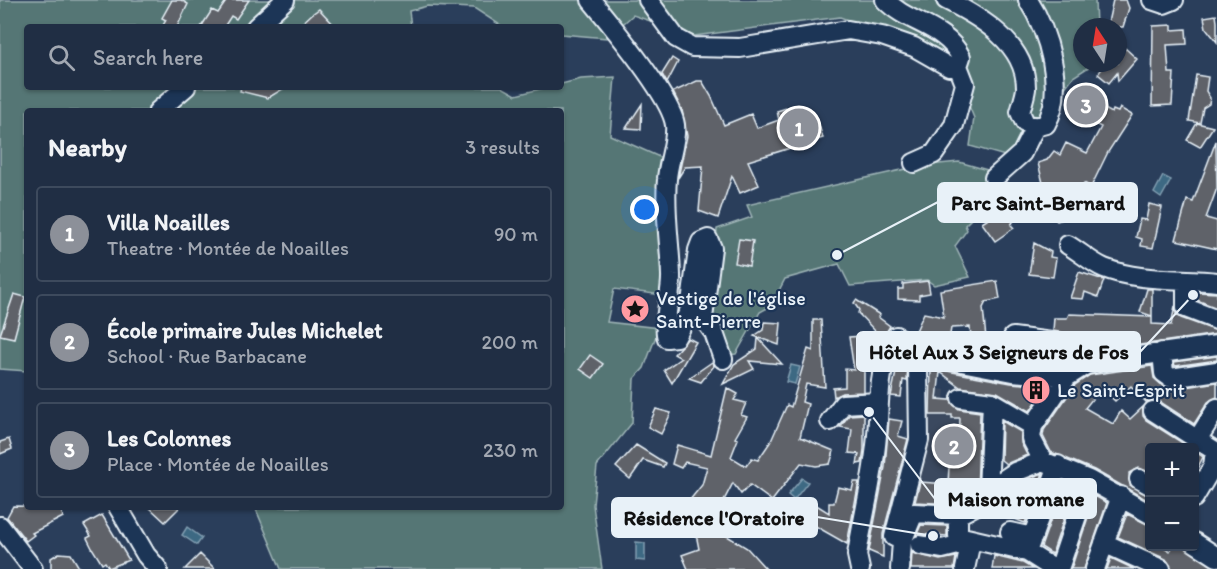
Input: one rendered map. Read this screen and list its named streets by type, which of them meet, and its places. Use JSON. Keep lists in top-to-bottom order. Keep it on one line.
{"places":{"other":["Parc Saint-Bernard","Hôtel Aux 3 Seigneurs de Fos","Maison romane","Résidence l'Oratoire"],"place":["Vestige de l'église Saint-Pierre"],"building":["Le Saint-Esprit"]},"north":"top","page":{"search":"Search here","pins":["3","1","2"],"heading":["Nearby","3 results"],"list":[{"mark":"1","name":"Villa Noailles","note":"Theatre · Montée de Noailles","value":"90 m"},{"mark":"2","name":"École primaire Jules Michelet","note":"School · Rue Barbacane","value":"200 m"},{"mark":"3","name":"Les Colonnes","note":"Place · Montée de Noailles","value":"230 m"}],"map_buttons":["+","−"]}}
